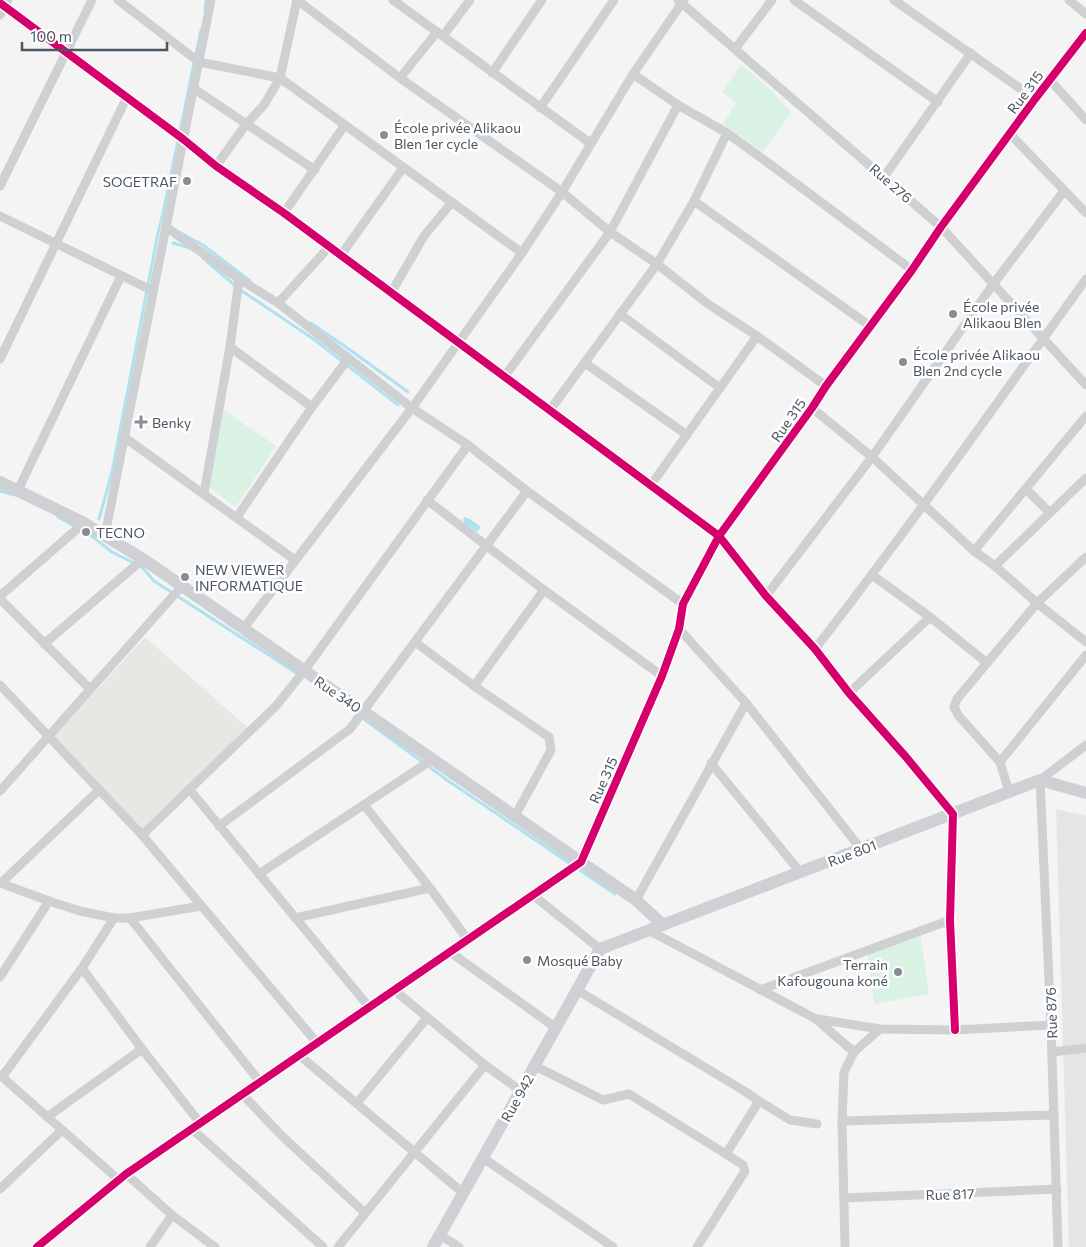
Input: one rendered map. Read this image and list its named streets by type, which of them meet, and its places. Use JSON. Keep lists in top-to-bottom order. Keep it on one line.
{"streets":{"street":["Rue 315","Rue 276","Rue 340","Rue 801","Rue 876","Rue 942","Rue 817"]},"crossings":[["Rue 315","Rue 276"],["Rue 315","Rue 340"],["Rue 340","Rue 801"],["Rue 801","Rue 876"],["Rue 801","Rue 942"],["Rue 876","Rue 817"]],"places":{"other":["École privée Alikaou Blen 1er cycle","SOGETRAF","École privée Alikaou Blen","École privée Alikaou Blen 2nd cycle","TECNO","NEW VIEWER INFORMATIQUE","Mosqué Baby","Terrain Kafougouna koné"],"health":["Benky"]},"scale_bar":"100 m"}
